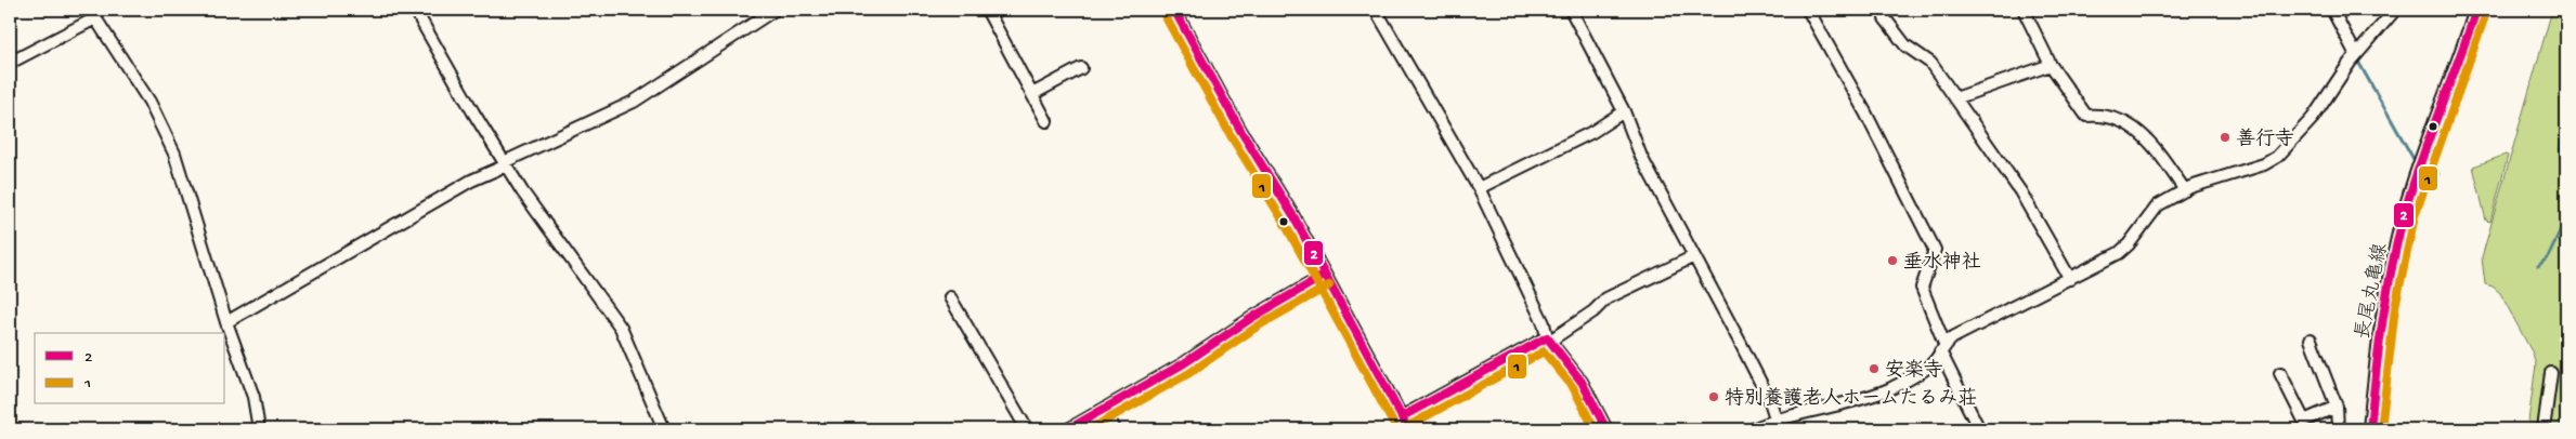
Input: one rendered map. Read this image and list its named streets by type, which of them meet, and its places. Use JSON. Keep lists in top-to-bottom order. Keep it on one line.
{"streets":{"main road":["長尾丸亀線"]},"places":["善行寺","垂水神社","安楽寺","特別養護老人ホームたるみ荘"],"lines":["transit line 2","transit line 1"],"legend":["2","1"]}
